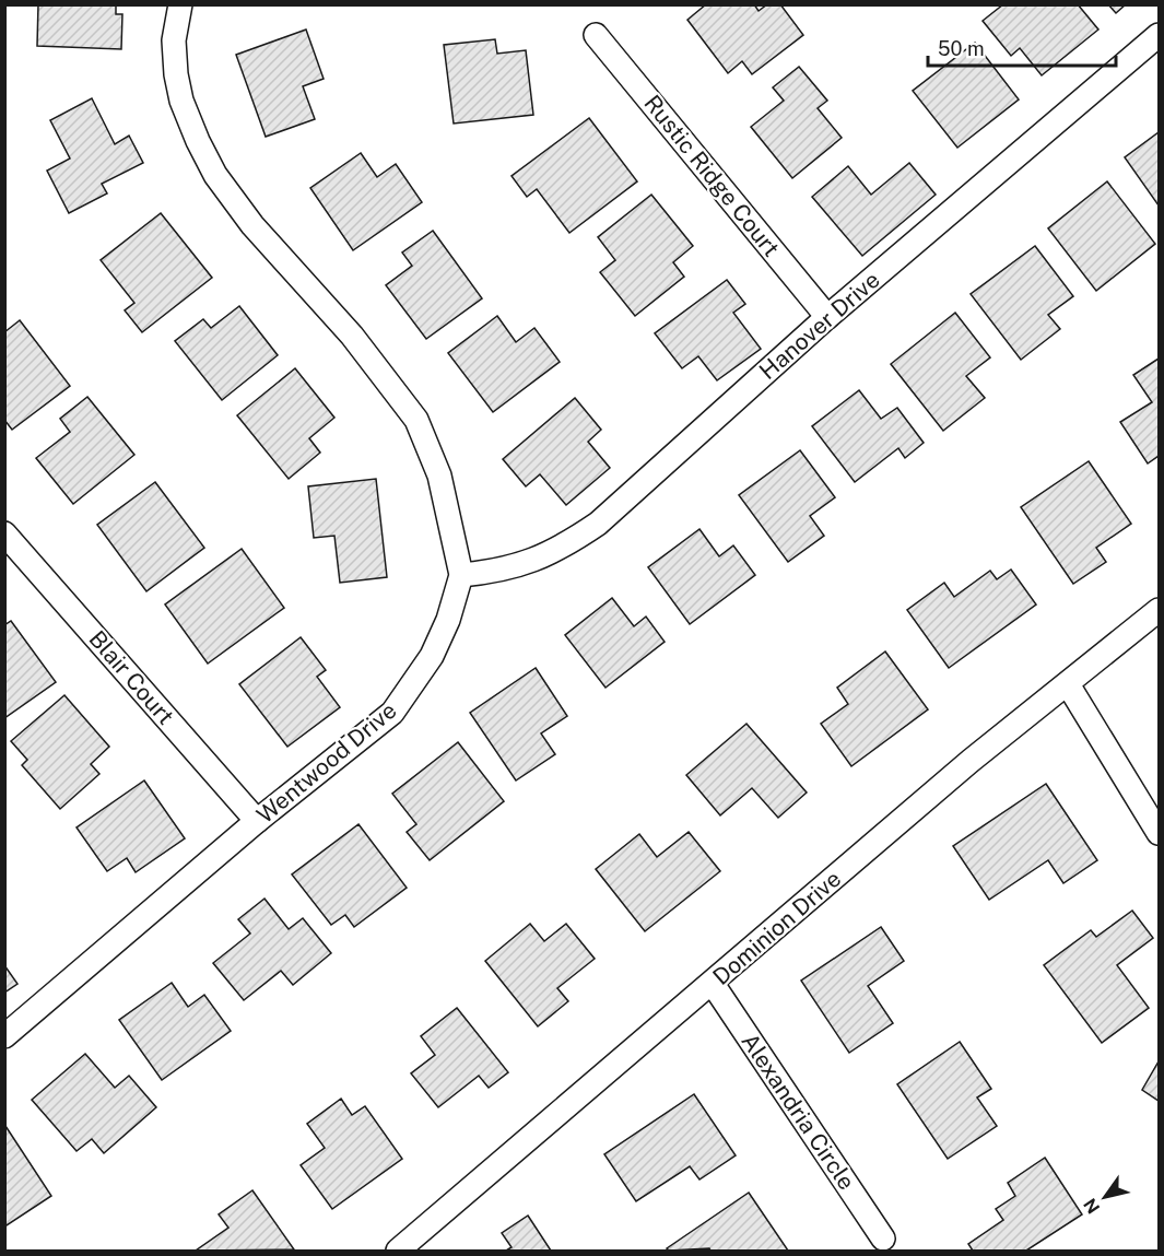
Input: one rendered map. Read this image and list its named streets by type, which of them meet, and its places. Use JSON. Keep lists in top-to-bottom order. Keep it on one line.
{"streets":{"street":["Rustic Ridge Court","Hanover Drive","Blair Court","Wentwood Drive","Dominion Drive","Alexandria Circle"]},"crossings":[["Rustic Ridge Court","Hanover Drive"],["Hanover Drive","Wentwood Drive"],["Blair Court","Wentwood Drive"],["Dominion Drive","Alexandria Circle"]],"scale_bar":"50 m","north":"bottom left"}
